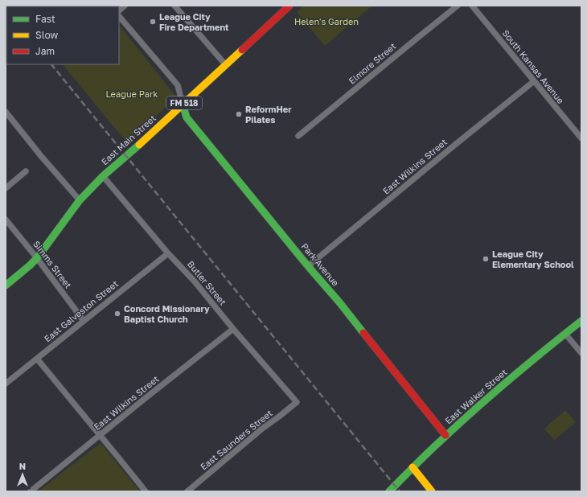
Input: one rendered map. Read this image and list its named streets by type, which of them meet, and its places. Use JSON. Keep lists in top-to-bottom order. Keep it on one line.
{"streets":{"street":["Elmore Street","South Kansas Avenue","FM 518","East Main Street","East Wilkins Street","Simms Street","Park Avenue","Butler Street","East Galveston Street","East Walker Street","East Saunders Street"]},"crossings":[["South Kansas Avenue","East Wilkins Street"],["East Main Street","Simms Street"],["East Main Street","Park Avenue"],["East Main Street","Butler Street"],["East Wilkins Street","Park Avenue"],["East Wilkins Street","Butler Street"],["Simms Street","East Galveston Street"],["Park Avenue","East Walker Street"],["Butler Street","East Galveston Street"],["Butler Street","East Saunders Street"]],"parks":["Helen's Garden","League Park"],"places":["League City Fire Department","ReformHer Pilates","League City Elementary School","Concord Missionary Baptist Church"],"legend":["Fast","Slow","Jam"],"north":"top"}
